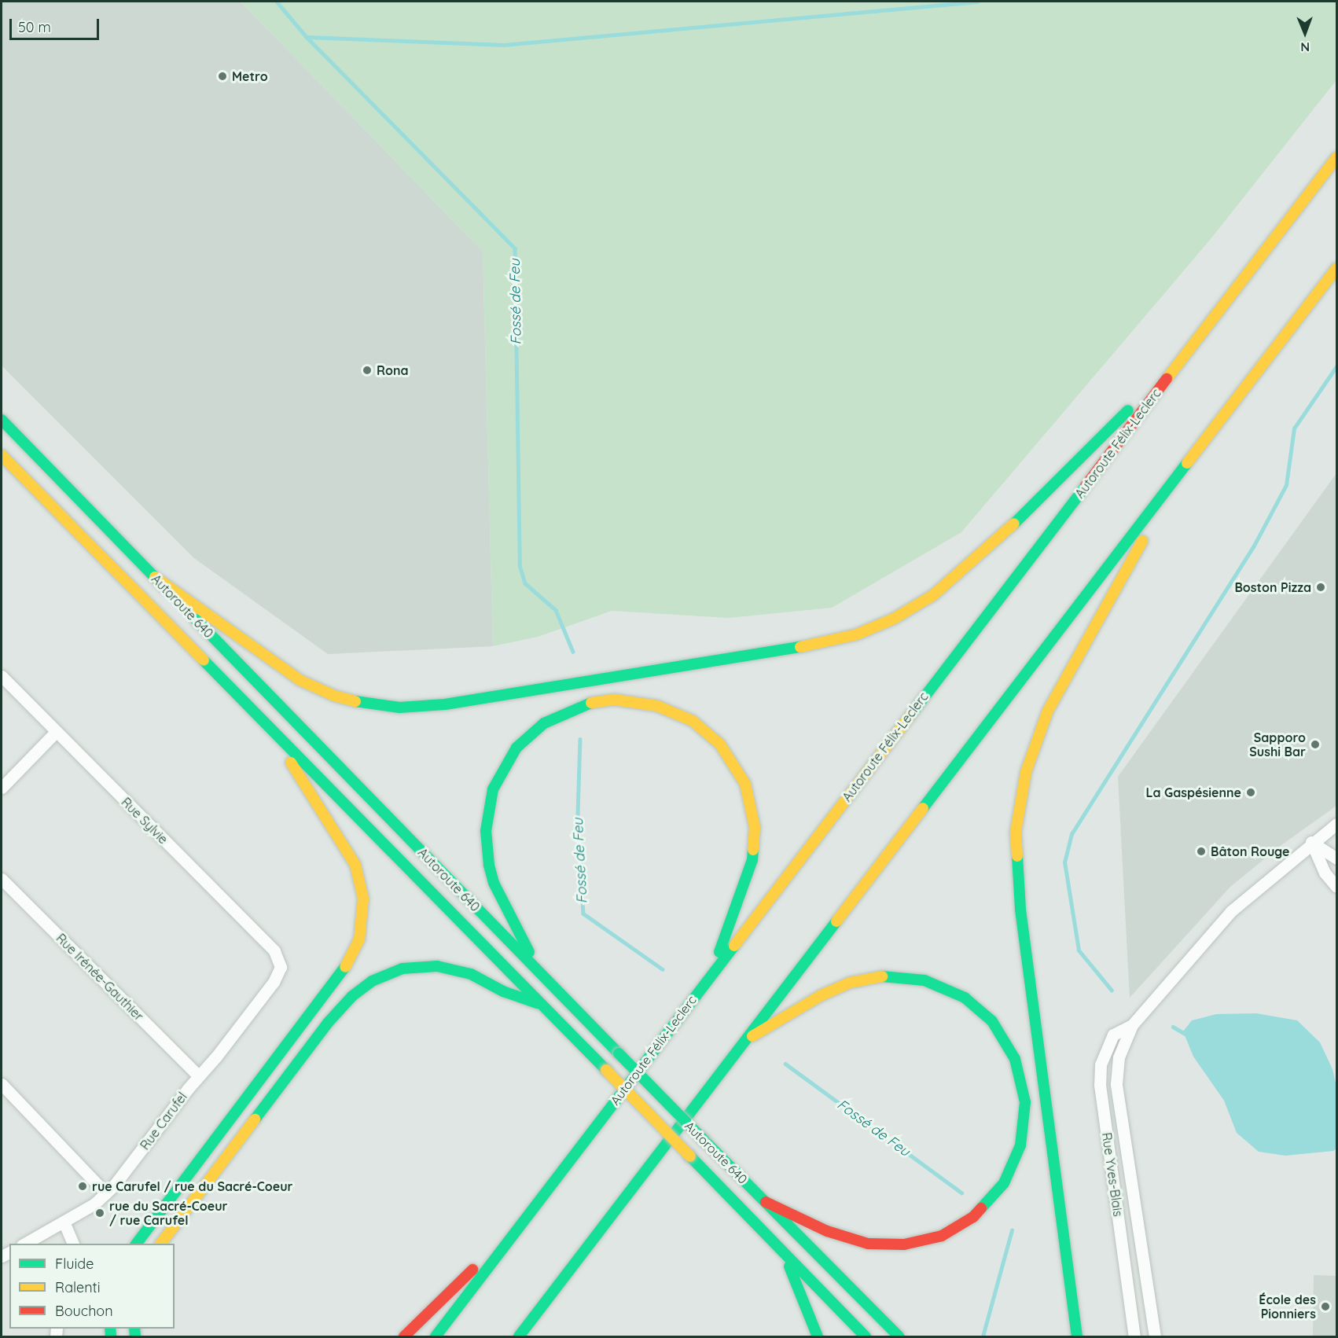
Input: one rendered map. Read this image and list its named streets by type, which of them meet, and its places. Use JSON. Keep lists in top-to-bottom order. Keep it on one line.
{"streets":{"highway":["Autoroute Félix-Leclerc","Autoroute 640"],"street":["Rue Sylvie","Rue Irénée-Gauthier","Rue Carufel","Rue Yves-Blais"]},"crossings":[["Rue Sylvie","Rue Carufel"],["Rue Irénée-Gauthier","Rue Carufel"]],"water":["Fossé de Feu"],"places":["Metro","Rona","Boston Pizza","Sapporo Sushi Bar","La Gaspésienne","Bâton Rouge","rue Carufel / rue du Sacré-Coeur","rue du Sacré-Coeur / rue Carufel","École des Pionniers"],"legend":["Fluide","Ralenti","Bouchon"],"scale_bar":"50 m","north":"bottom"}
